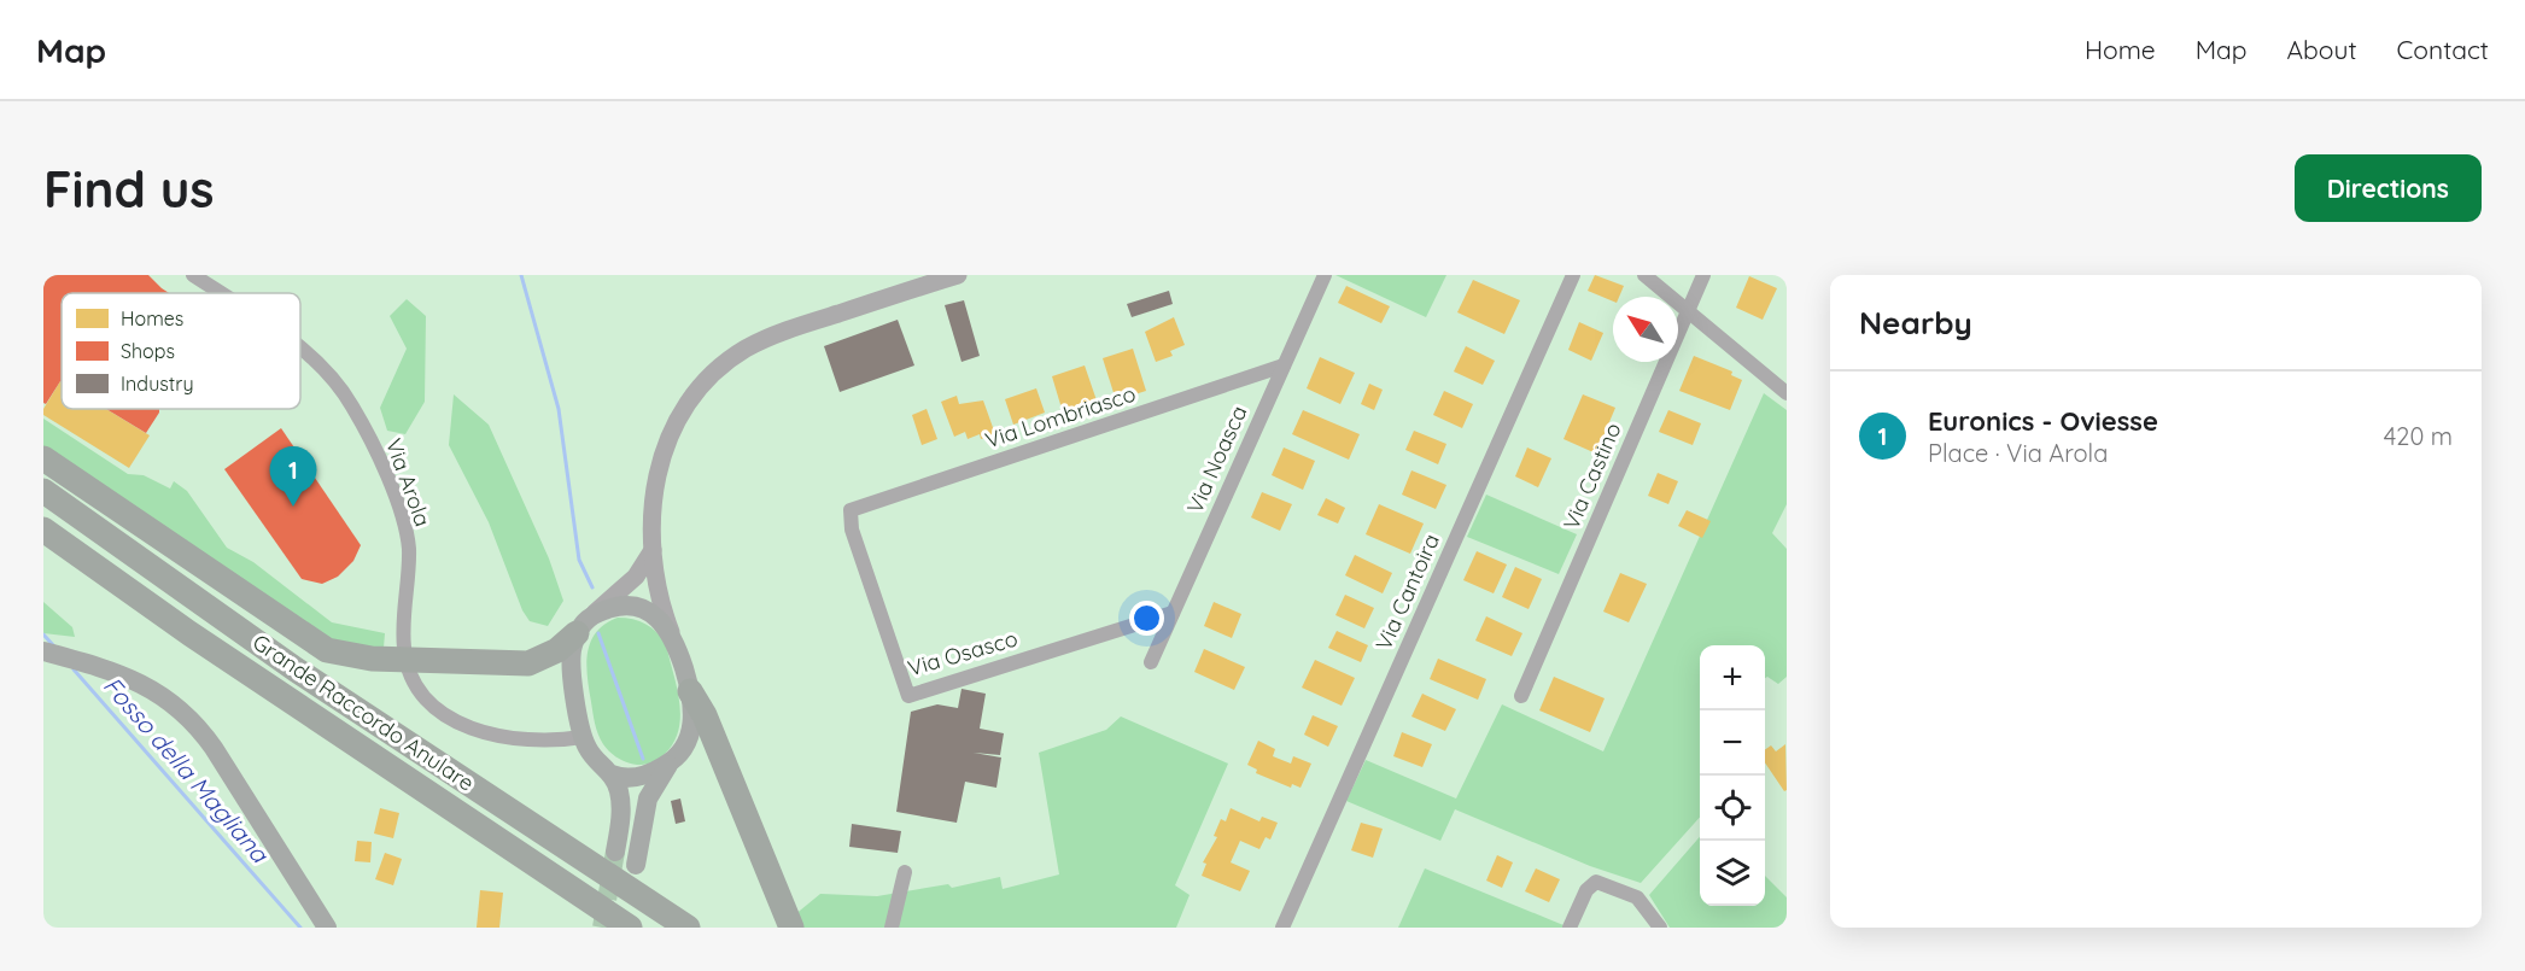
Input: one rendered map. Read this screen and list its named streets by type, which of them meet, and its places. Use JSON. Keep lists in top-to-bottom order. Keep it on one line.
{"streets":{"highway":["Grande Raccordo Anulare"],"street":["Via Lombriasco","Via Noasca","Via Castino","Via Arola","Via Cantoira","Via Osasco"]},"crossings":[["Via Lombriasco","Via Noasca"],["Via Lombriasco","Via Osasco"],["Via Noasca","Via Osasco"]],"water":["Fosso della Magliana"],"legend":["Homes","Shops","Industry"],"north":"top left","page":{"header":"Map","nav":["Home","Map","About","Contact"],"buttons":"Directions","title":"Find us","heading":"Nearby","list":[{"mark":"1","name":"Euronics - Oviesse","note":"Place · Via Arola","value":"420 m"}],"pins":"1","map_buttons":["+","−"]}}
